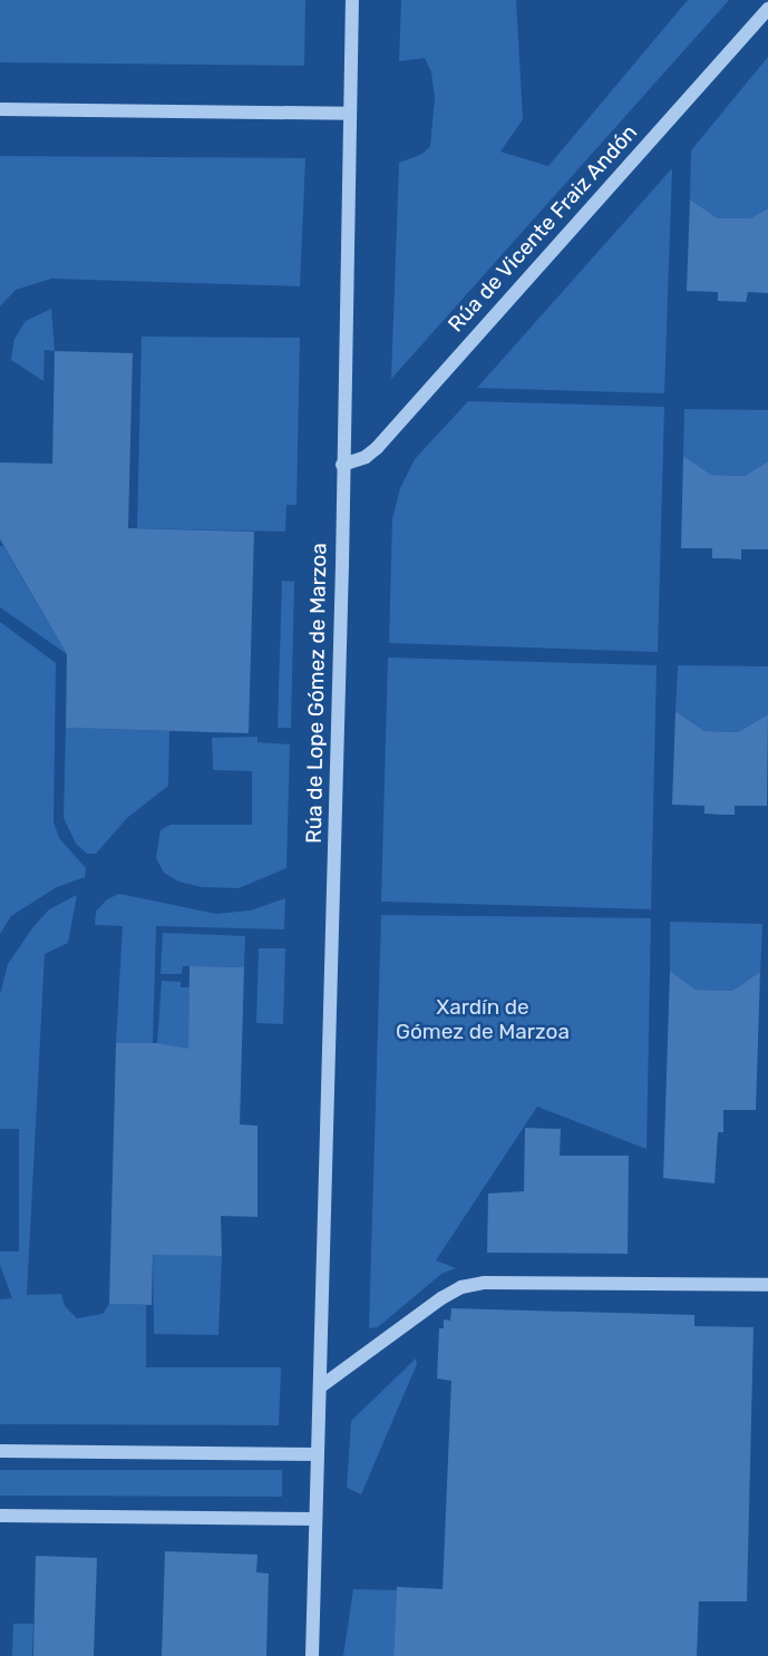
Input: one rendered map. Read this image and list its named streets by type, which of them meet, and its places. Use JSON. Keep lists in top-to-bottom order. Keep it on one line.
{"streets":{"street":["Rúa de Vicente Fraiz Andón","Rúa de Lope Gómez de Marzoa"]},"crossings":[["Rúa de Vicente Fraiz Andón","Rúa de Lope Gómez de Marzoa"]],"parks":["Xardín de Gómez de Marzoa"]}
